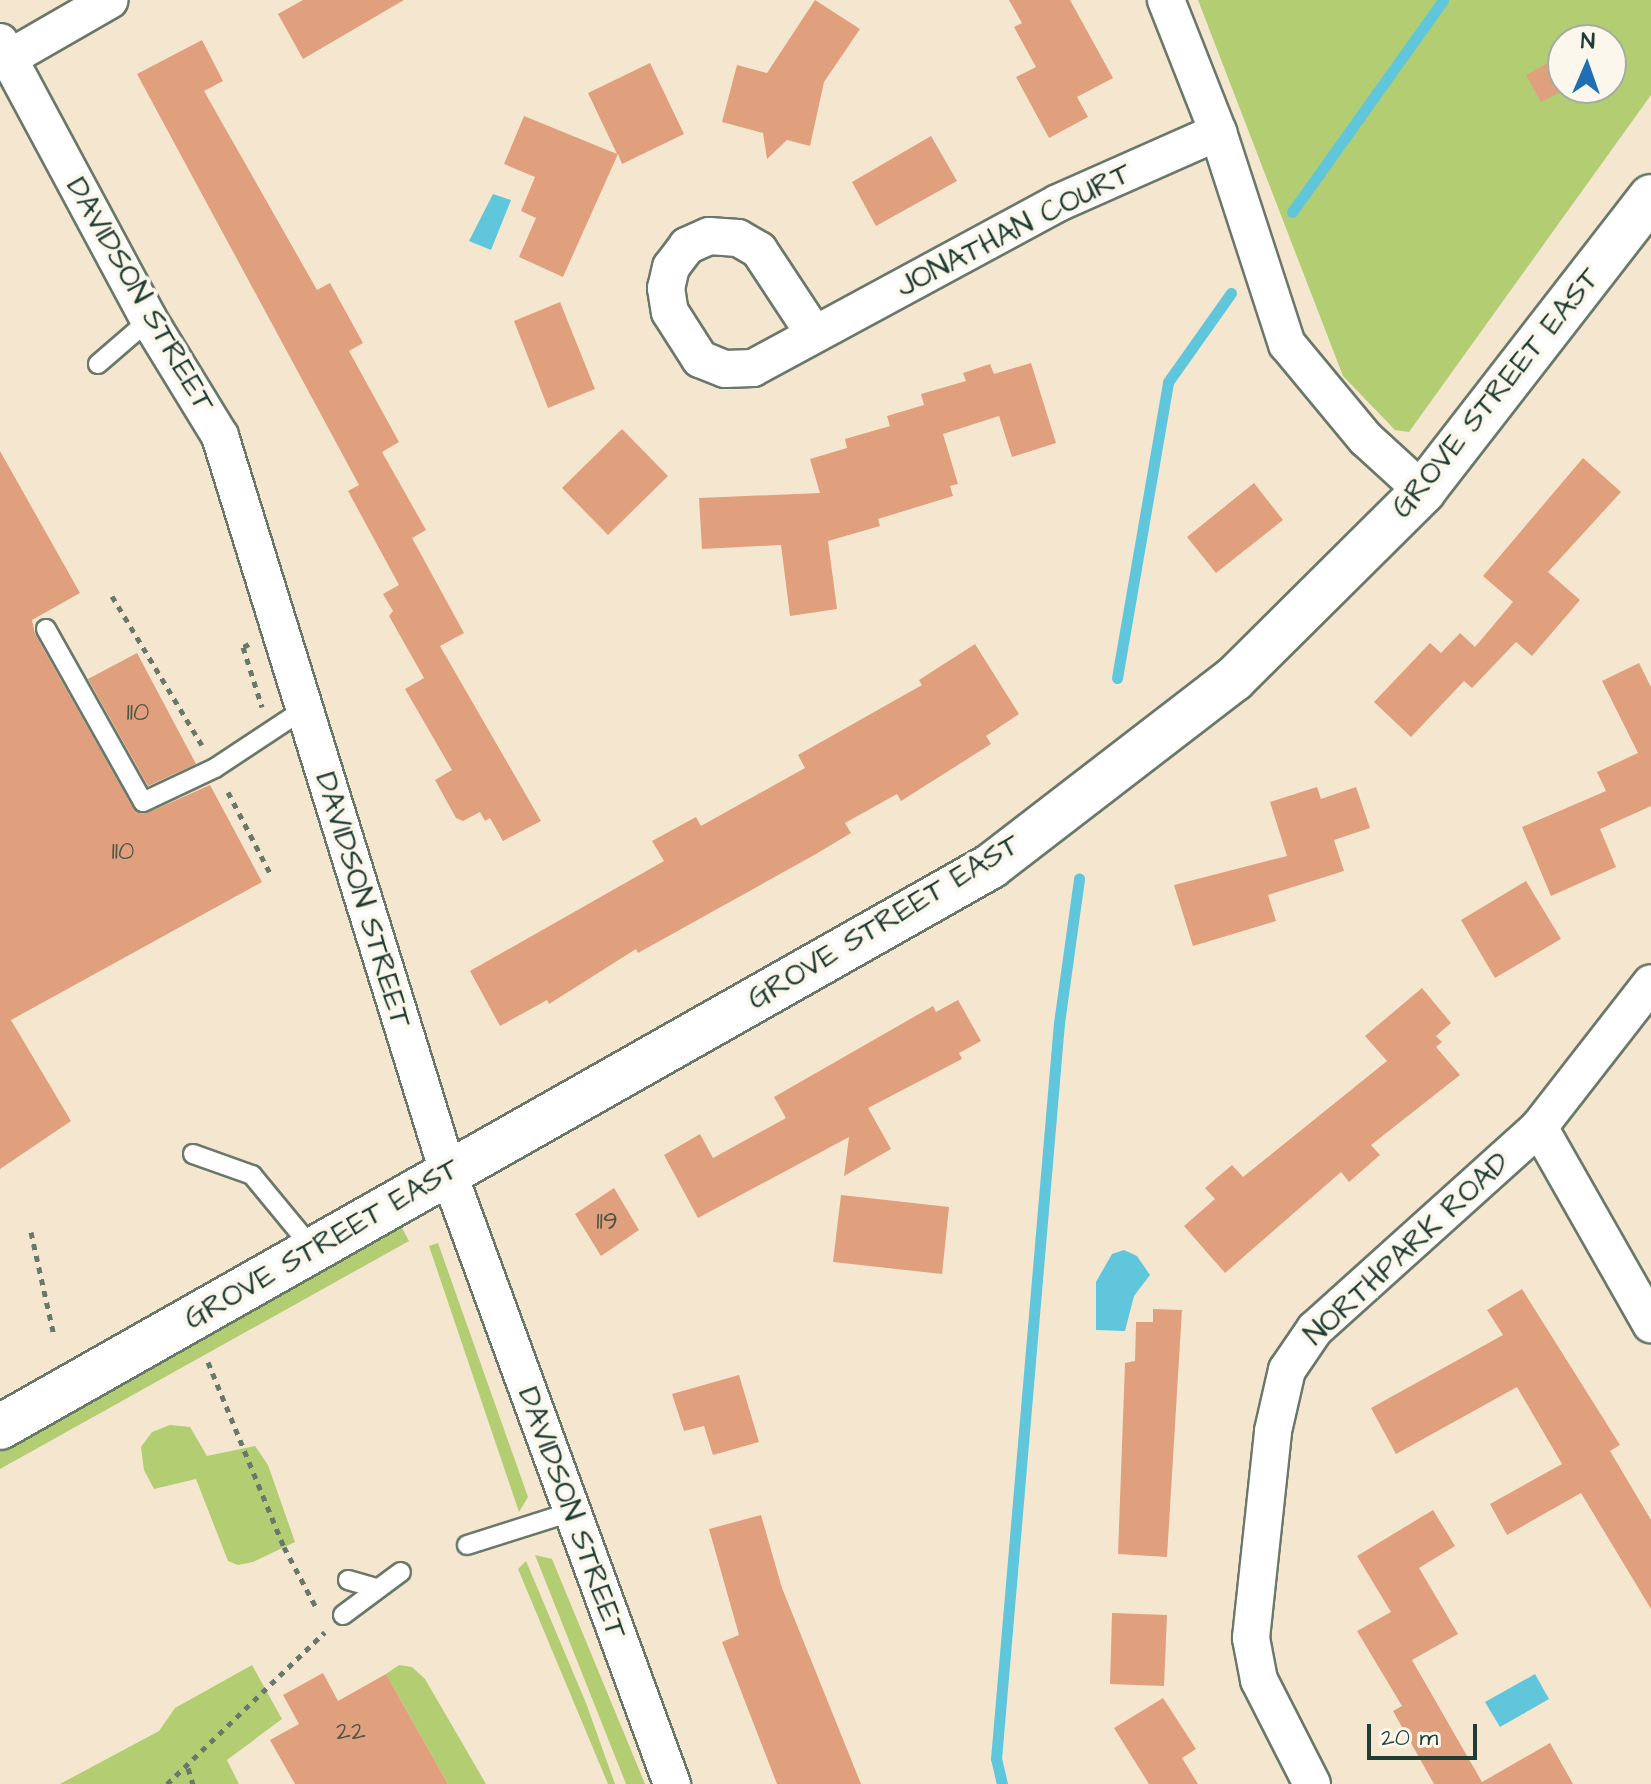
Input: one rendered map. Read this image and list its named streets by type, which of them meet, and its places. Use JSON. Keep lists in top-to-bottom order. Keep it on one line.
{"streets":{"street":["JONATHAN COURT","DAVIDSON STREET","GROVE STREET EAST","NORTHPARK ROAD"]},"crossings":[["DAVIDSON STREET","GROVE STREET EAST"]],"house_numbers":["110","110","119","22"],"scale_bar":"20 m","north":"top"}
